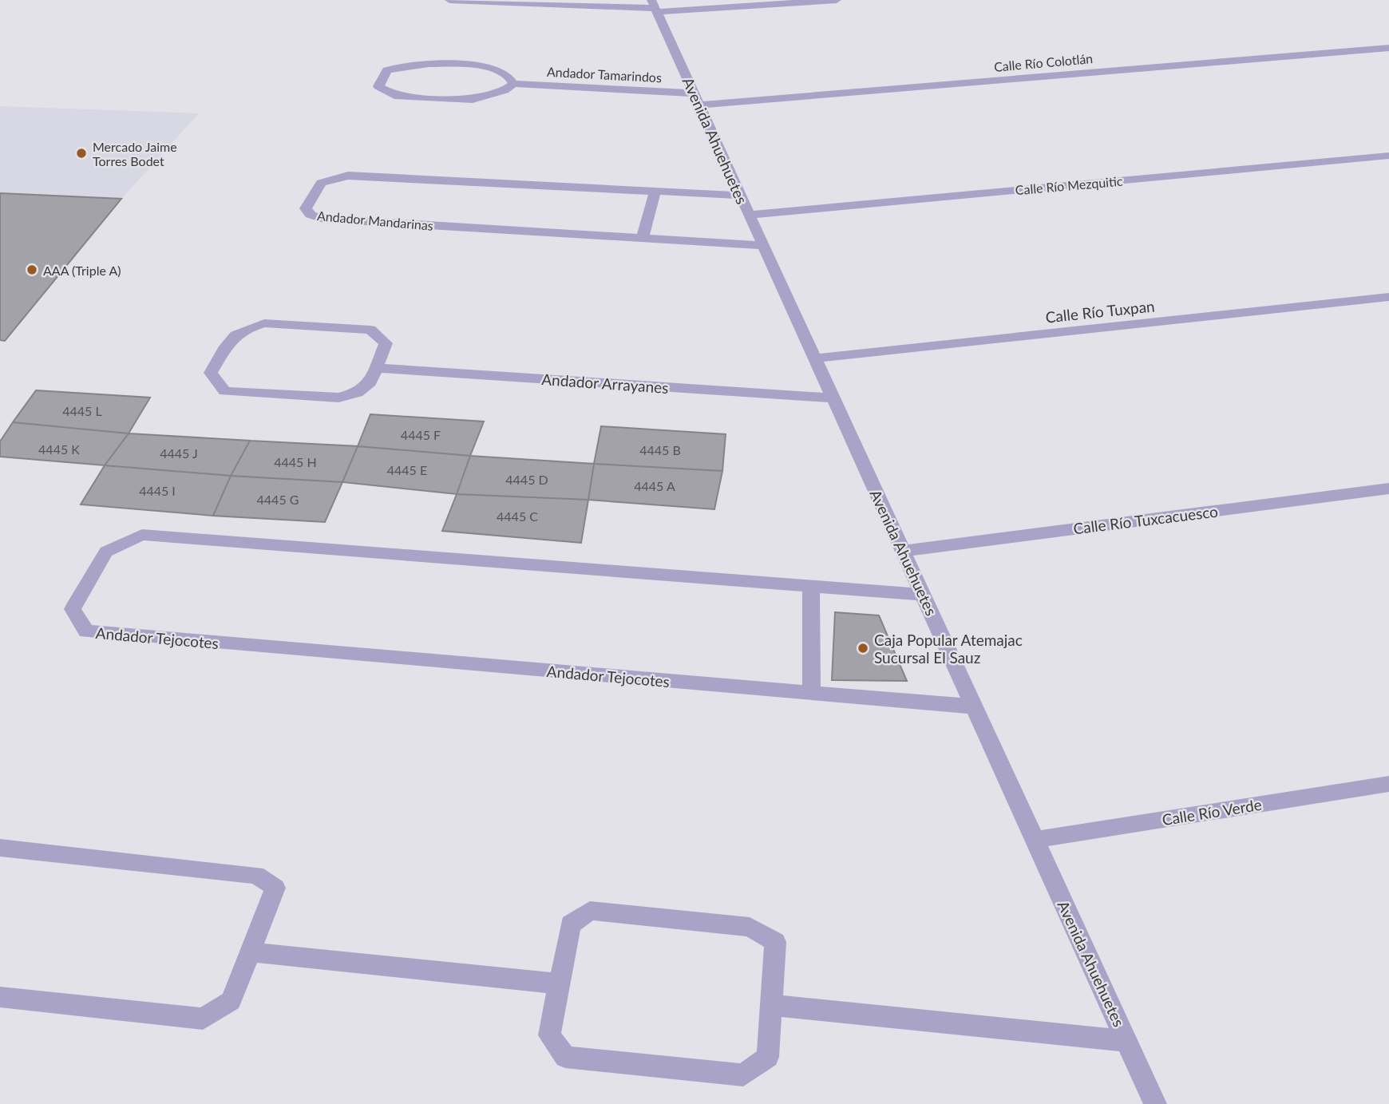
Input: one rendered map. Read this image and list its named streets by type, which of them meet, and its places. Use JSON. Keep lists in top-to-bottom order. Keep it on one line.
{"streets":{"street":["Calle Río Colotlán","Andador Tamarindos","Avenida Ahuehuetes","Calle Río Mezquitic","Andador Mandarinas","Calle Río Tuxpan","Andador Arrayanes","Calle Río Tuxcacuesco","Andador Tejocotes","Calle Río Verde"]},"crossings":[["Calle Río Colotlán","Andador Tamarindos"],["Calle Río Colotlán","Avenida Ahuehuetes"],["Andador Tamarindos","Avenida Ahuehuetes"],["Avenida Ahuehuetes","Calle Río Mezquitic"],["Avenida Ahuehuetes","Andador Mandarinas"],["Avenida Ahuehuetes","Calle Río Tuxpan"],["Avenida Ahuehuetes","Andador Arrayanes"],["Avenida Ahuehuetes","Calle Río Tuxcacuesco"],["Avenida Ahuehuetes","Andador Tejocotes"],["Avenida Ahuehuetes","Calle Río Verde"]],"places":["Mercado Jaime Torres Bodet","AAA (Triple A)","Caja Popular Atemajac Sucursal El Sauz"],"house_numbers":["4445 L","4445 F","4445 K","4445 B","4445 J","4445 H","4445 E","4445 D","4445 A","4445 I","4445 G","4445 C"]}
